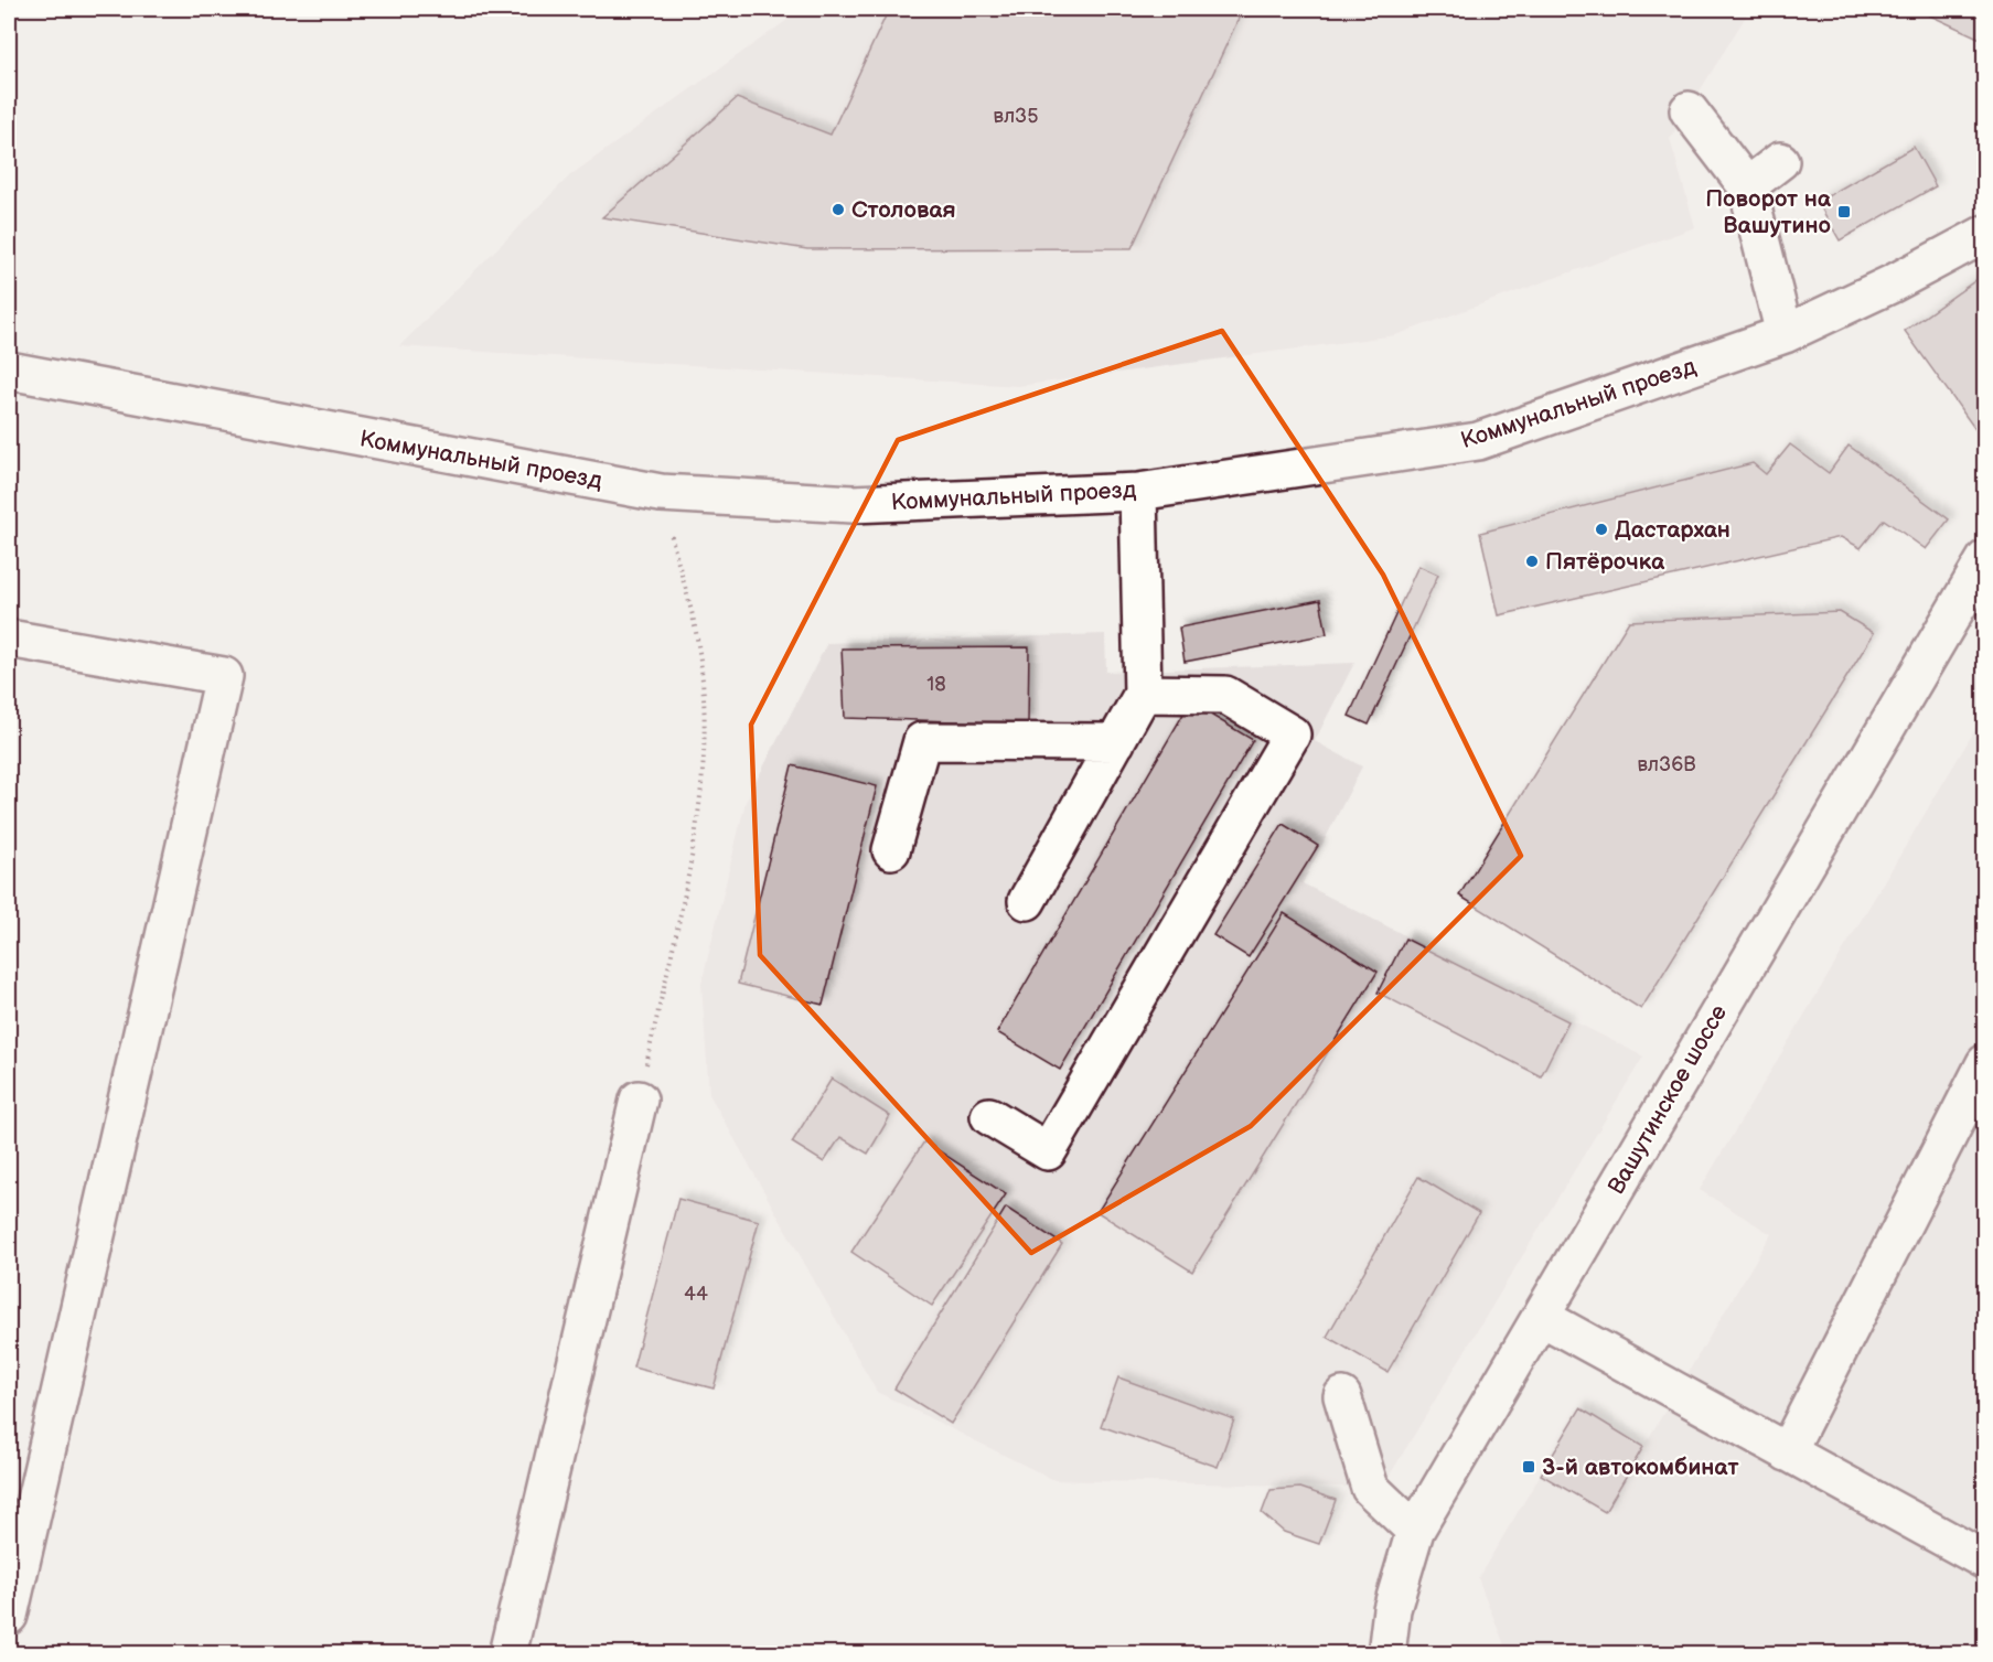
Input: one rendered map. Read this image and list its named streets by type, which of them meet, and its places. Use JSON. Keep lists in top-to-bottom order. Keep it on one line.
{"streets":{"street":["Коммунальный проезд","Вашутинское шоссе"]},"places":{"other":["Столовая","Дастархан","Пятёрочка"],"transit":["Поворот на Вашутино","3-й автокомбинат"]},"house_numbers":["вл35","18","вл36В","44"]}
